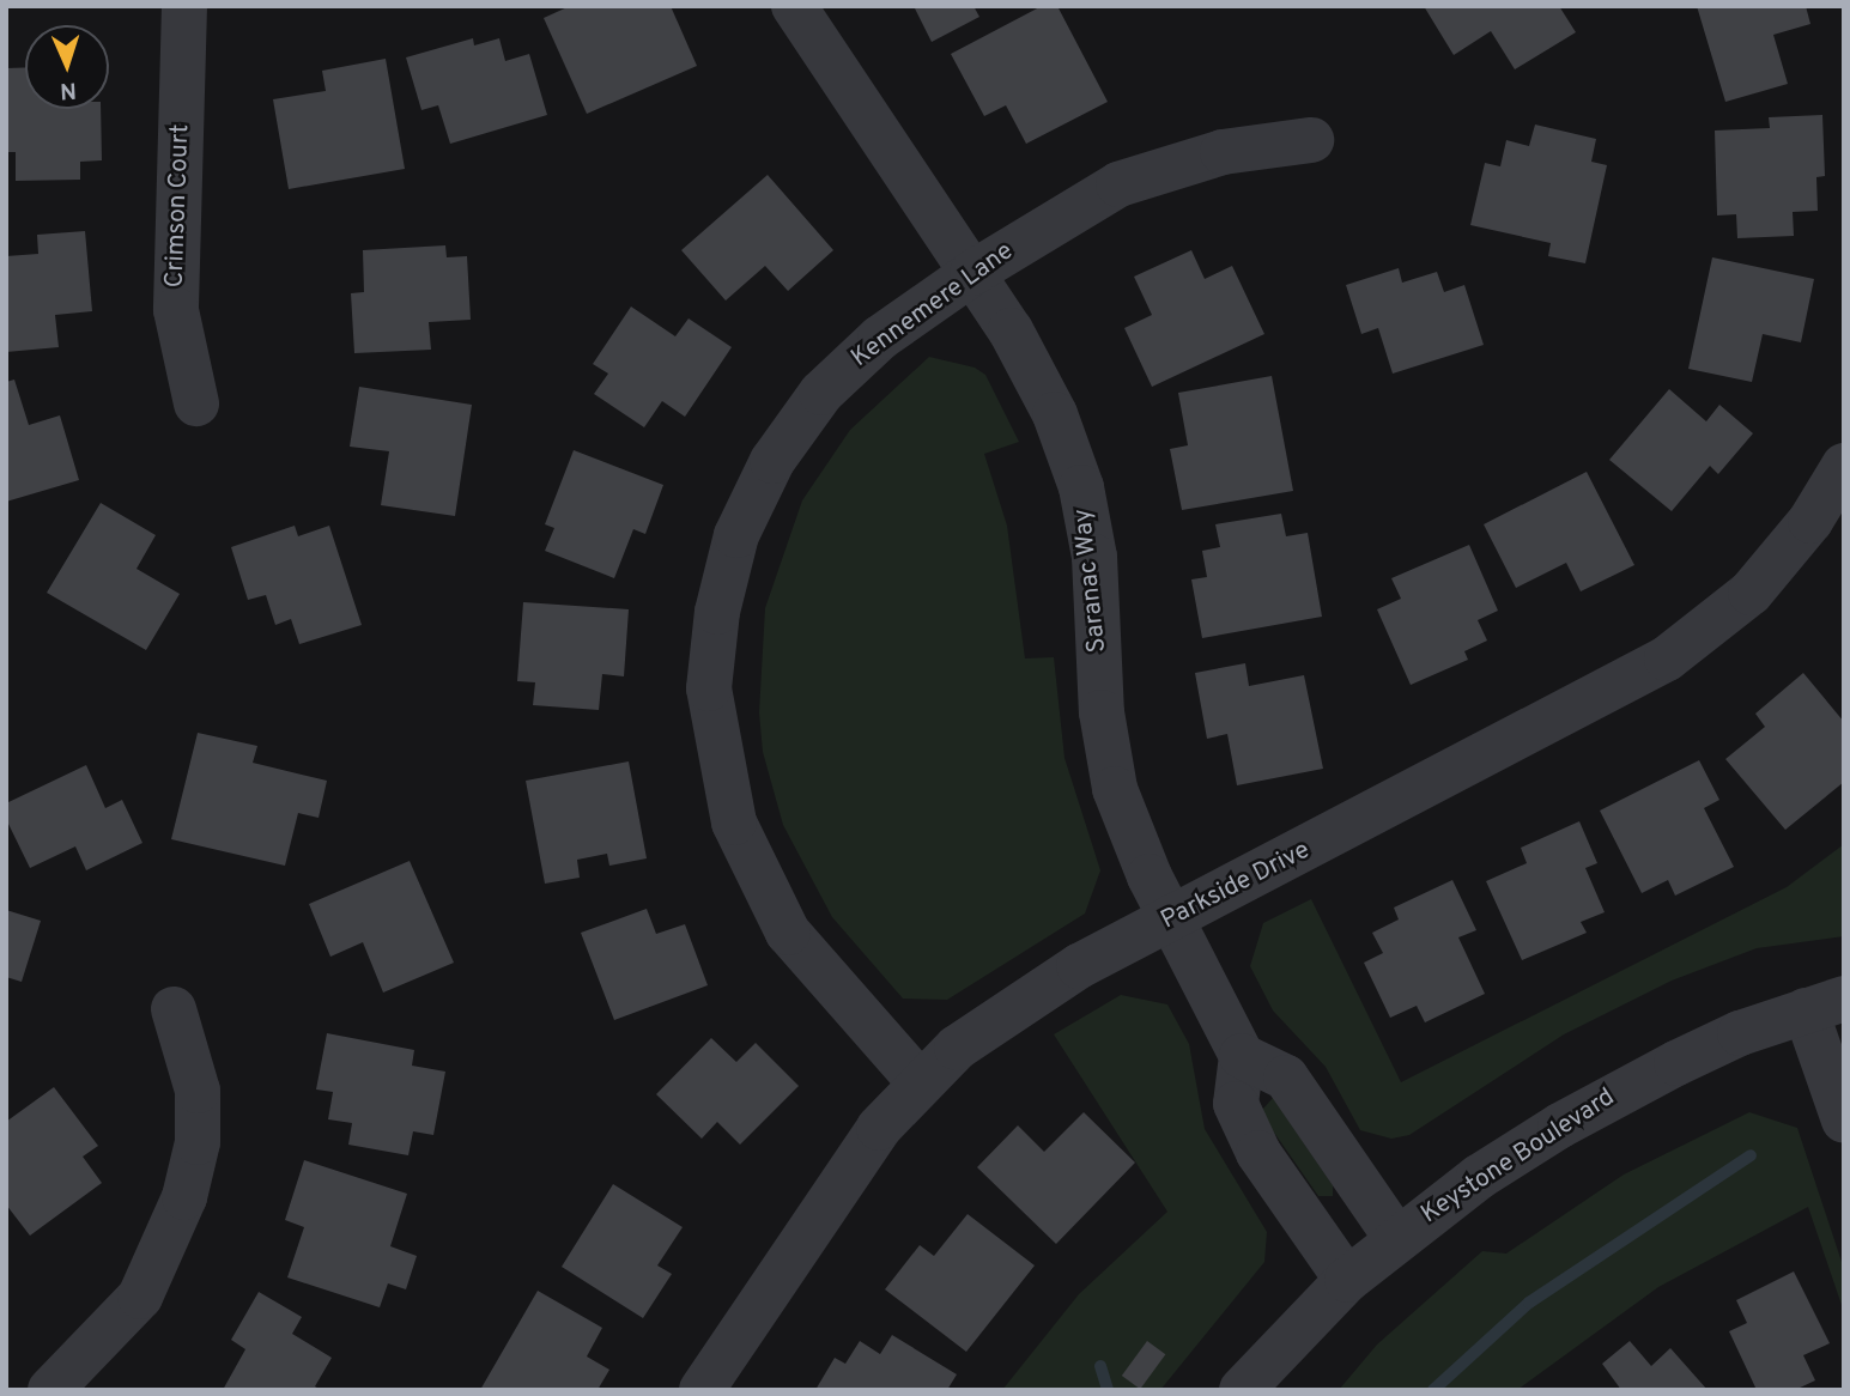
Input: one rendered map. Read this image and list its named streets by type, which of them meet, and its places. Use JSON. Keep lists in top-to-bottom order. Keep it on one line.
{"streets":{"street":["Crimson Court","Kennemere Lane","Saranac Way","Parkside Drive","Keystone Boulevard"]},"crossings":[["Kennemere Lane","Saranac Way"],["Kennemere Lane","Parkside Drive"],["Saranac Way","Parkside Drive"]],"north":"bottom"}
